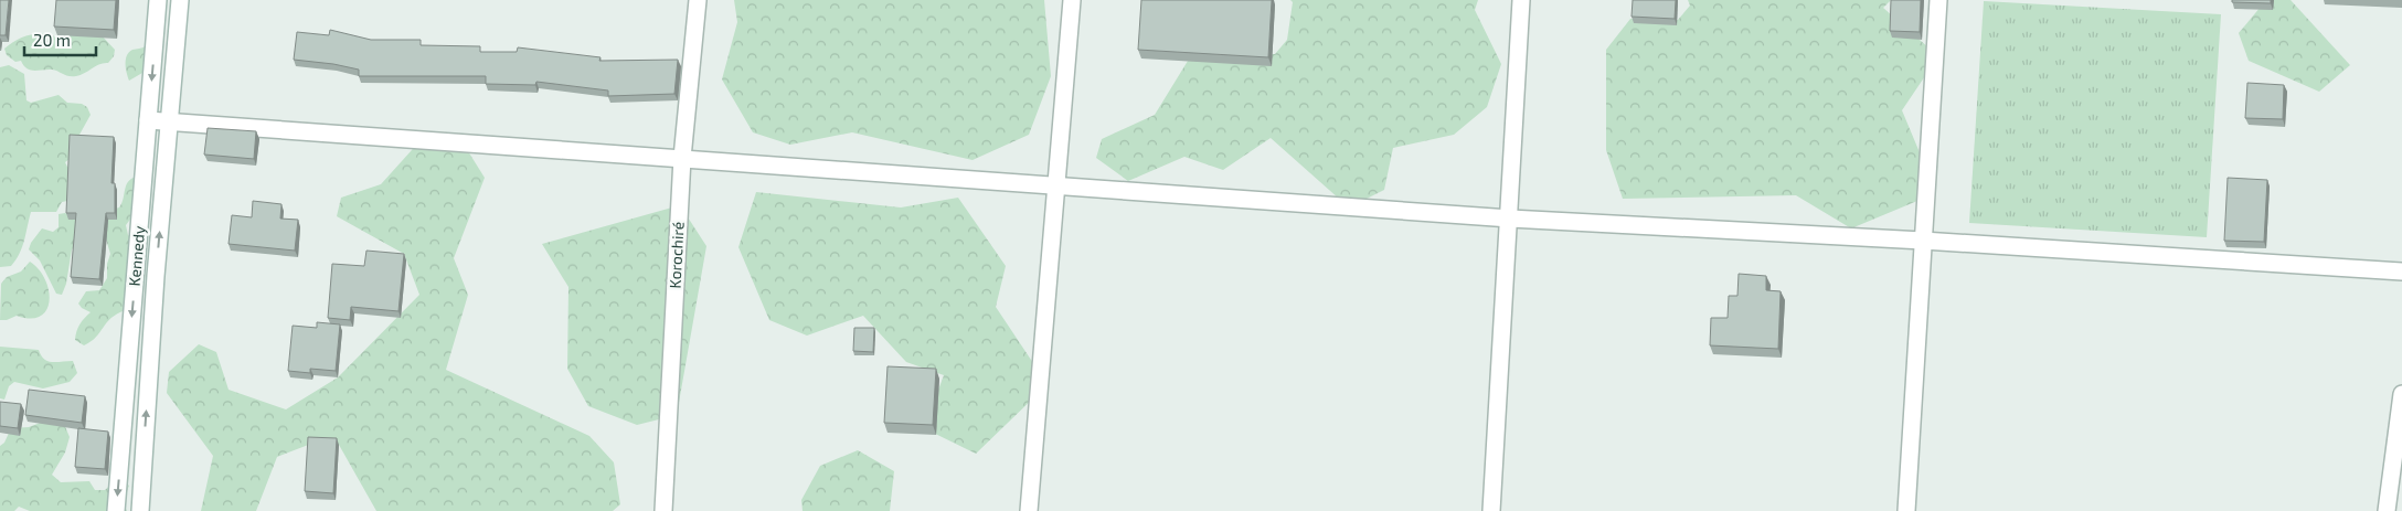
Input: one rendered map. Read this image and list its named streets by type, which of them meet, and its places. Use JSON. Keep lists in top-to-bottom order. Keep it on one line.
{"streets":{"street":["Korochiré","Kennedy"]},"scale_bar":"20 m"}
